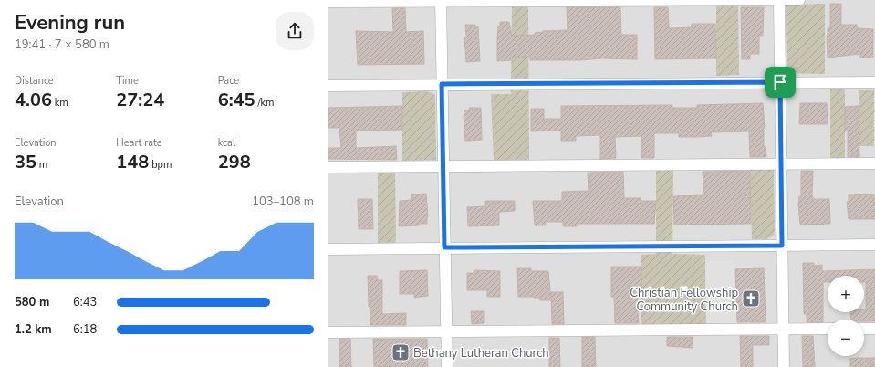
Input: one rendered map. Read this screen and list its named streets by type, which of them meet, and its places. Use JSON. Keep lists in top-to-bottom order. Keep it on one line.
{"places":{"church":["Christian Fellowship Community Church","Bethany Lutheran Church"]},"page":{"heading":["Evening run","19:41 · 7 × 580 m"],"stats":[["Distance","4.06 km"],["Time","27:24"],["Pace","6:45 /km"],["Elevation","35 m"],["Heart rate","148 bpm"],["kcal","298"]],"chart":["Elevation","103–108 m"],"map_buttons":["+","−"],"list":[{"name":"580 m","note":"6:43"},{"name":"1.2 km","note":"6:18"}]}}
